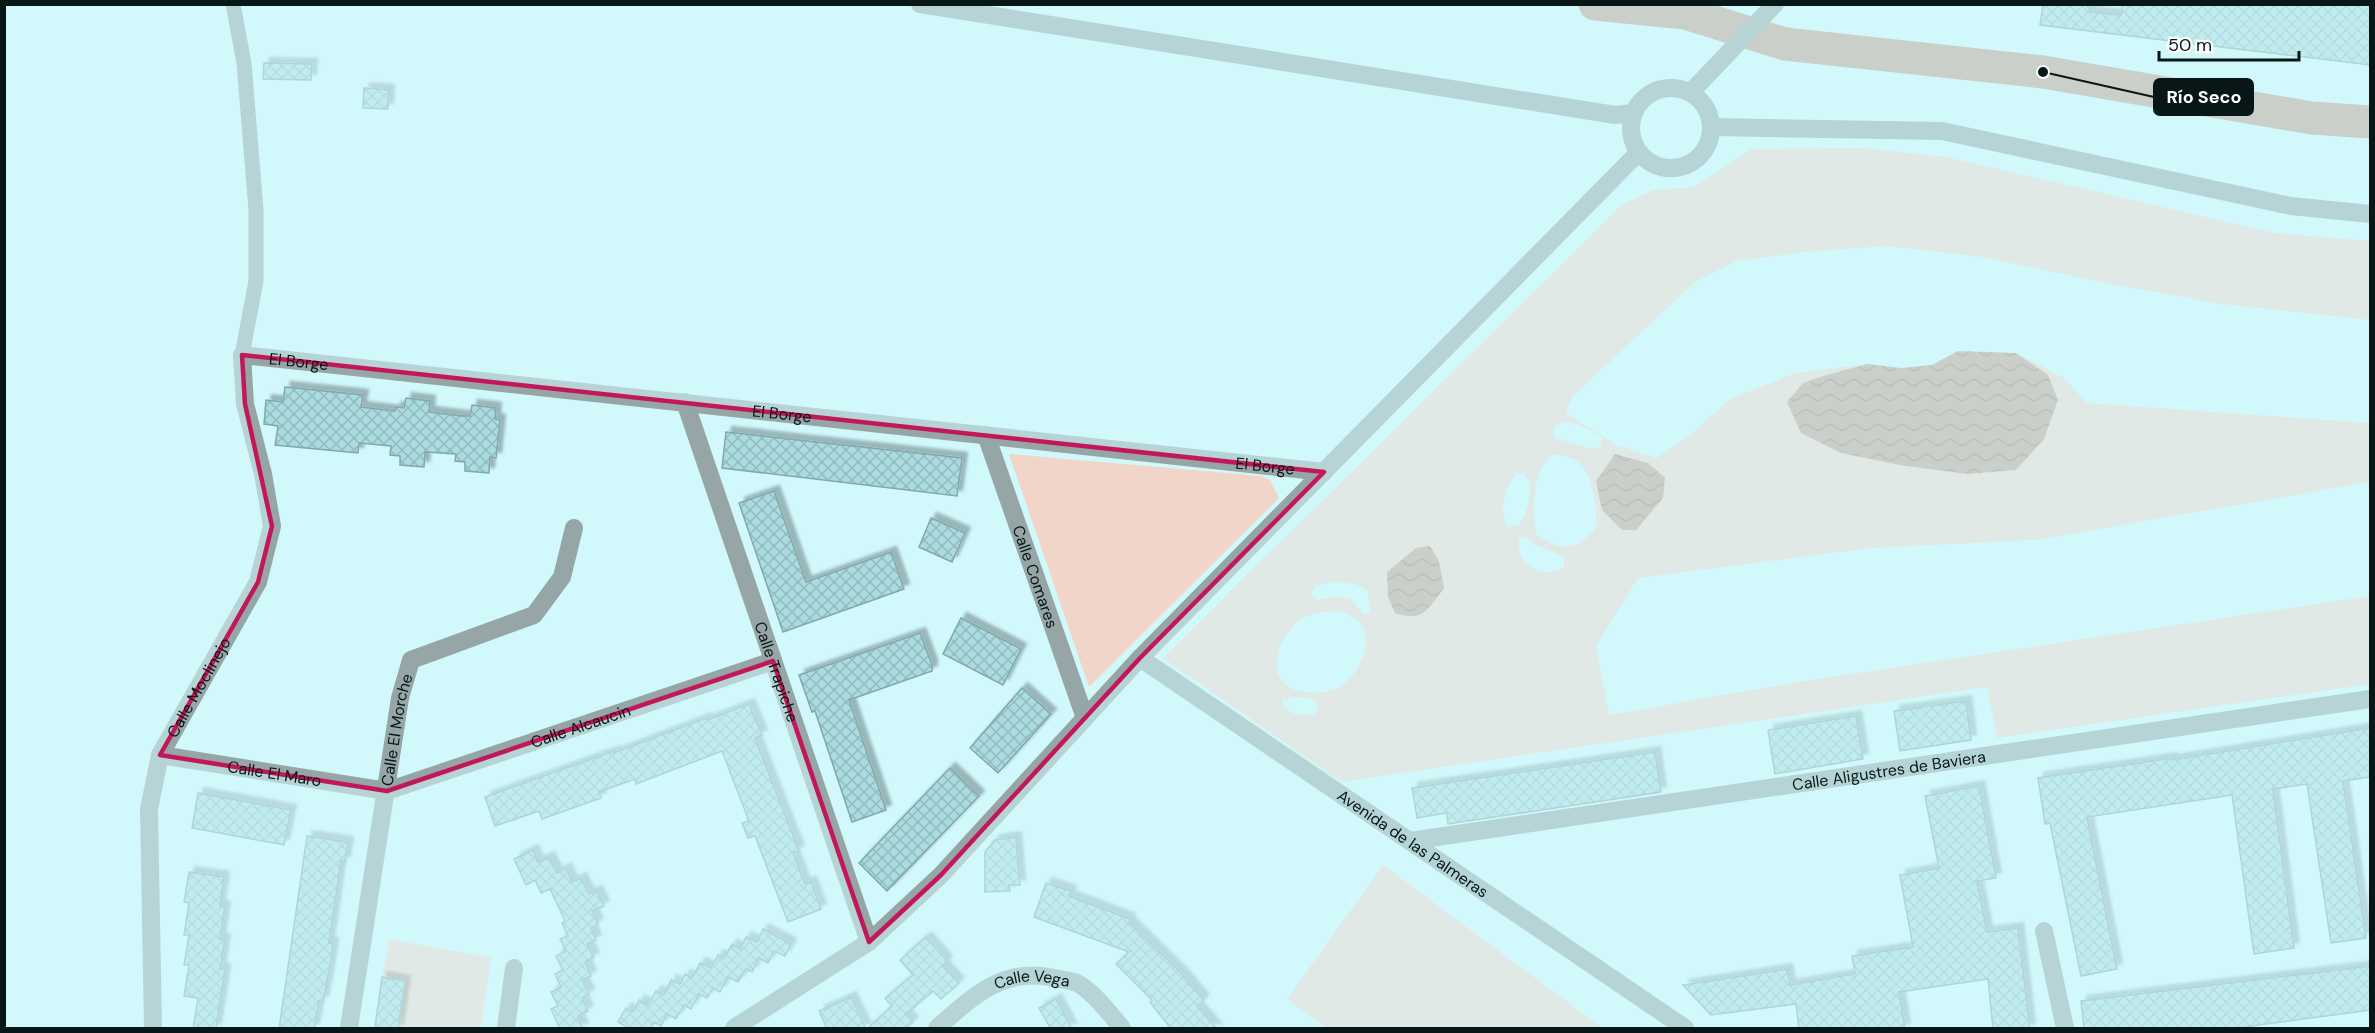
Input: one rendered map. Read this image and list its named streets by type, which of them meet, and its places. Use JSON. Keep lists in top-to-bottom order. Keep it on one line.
{"streets":{"street":["El Borge","Calle Comares","Calle Trapiche","Calle Moclinejo","Calle Alcaucin","Calle El Morche","Calle Aligustres de Baviera","Calle El Maro","Avenida de las Palmeras","Calle Vega"]},"crossings":[["El Borge","Calle Comares"],["El Borge","Calle Trapiche"],["El Borge","Calle Moclinejo"],["Calle Trapiche","Calle Alcaucin"],["Calle Moclinejo","Calle El Maro"],["Calle Alcaucin","Calle El Morche"],["Calle Alcaucin","Calle El Maro"],["Calle El Morche","Calle El Maro"],["Calle Aligustres de Baviera","Avenida de las Palmeras"]],"places":["Río Seco"],"scale_bar":"50 m"}
